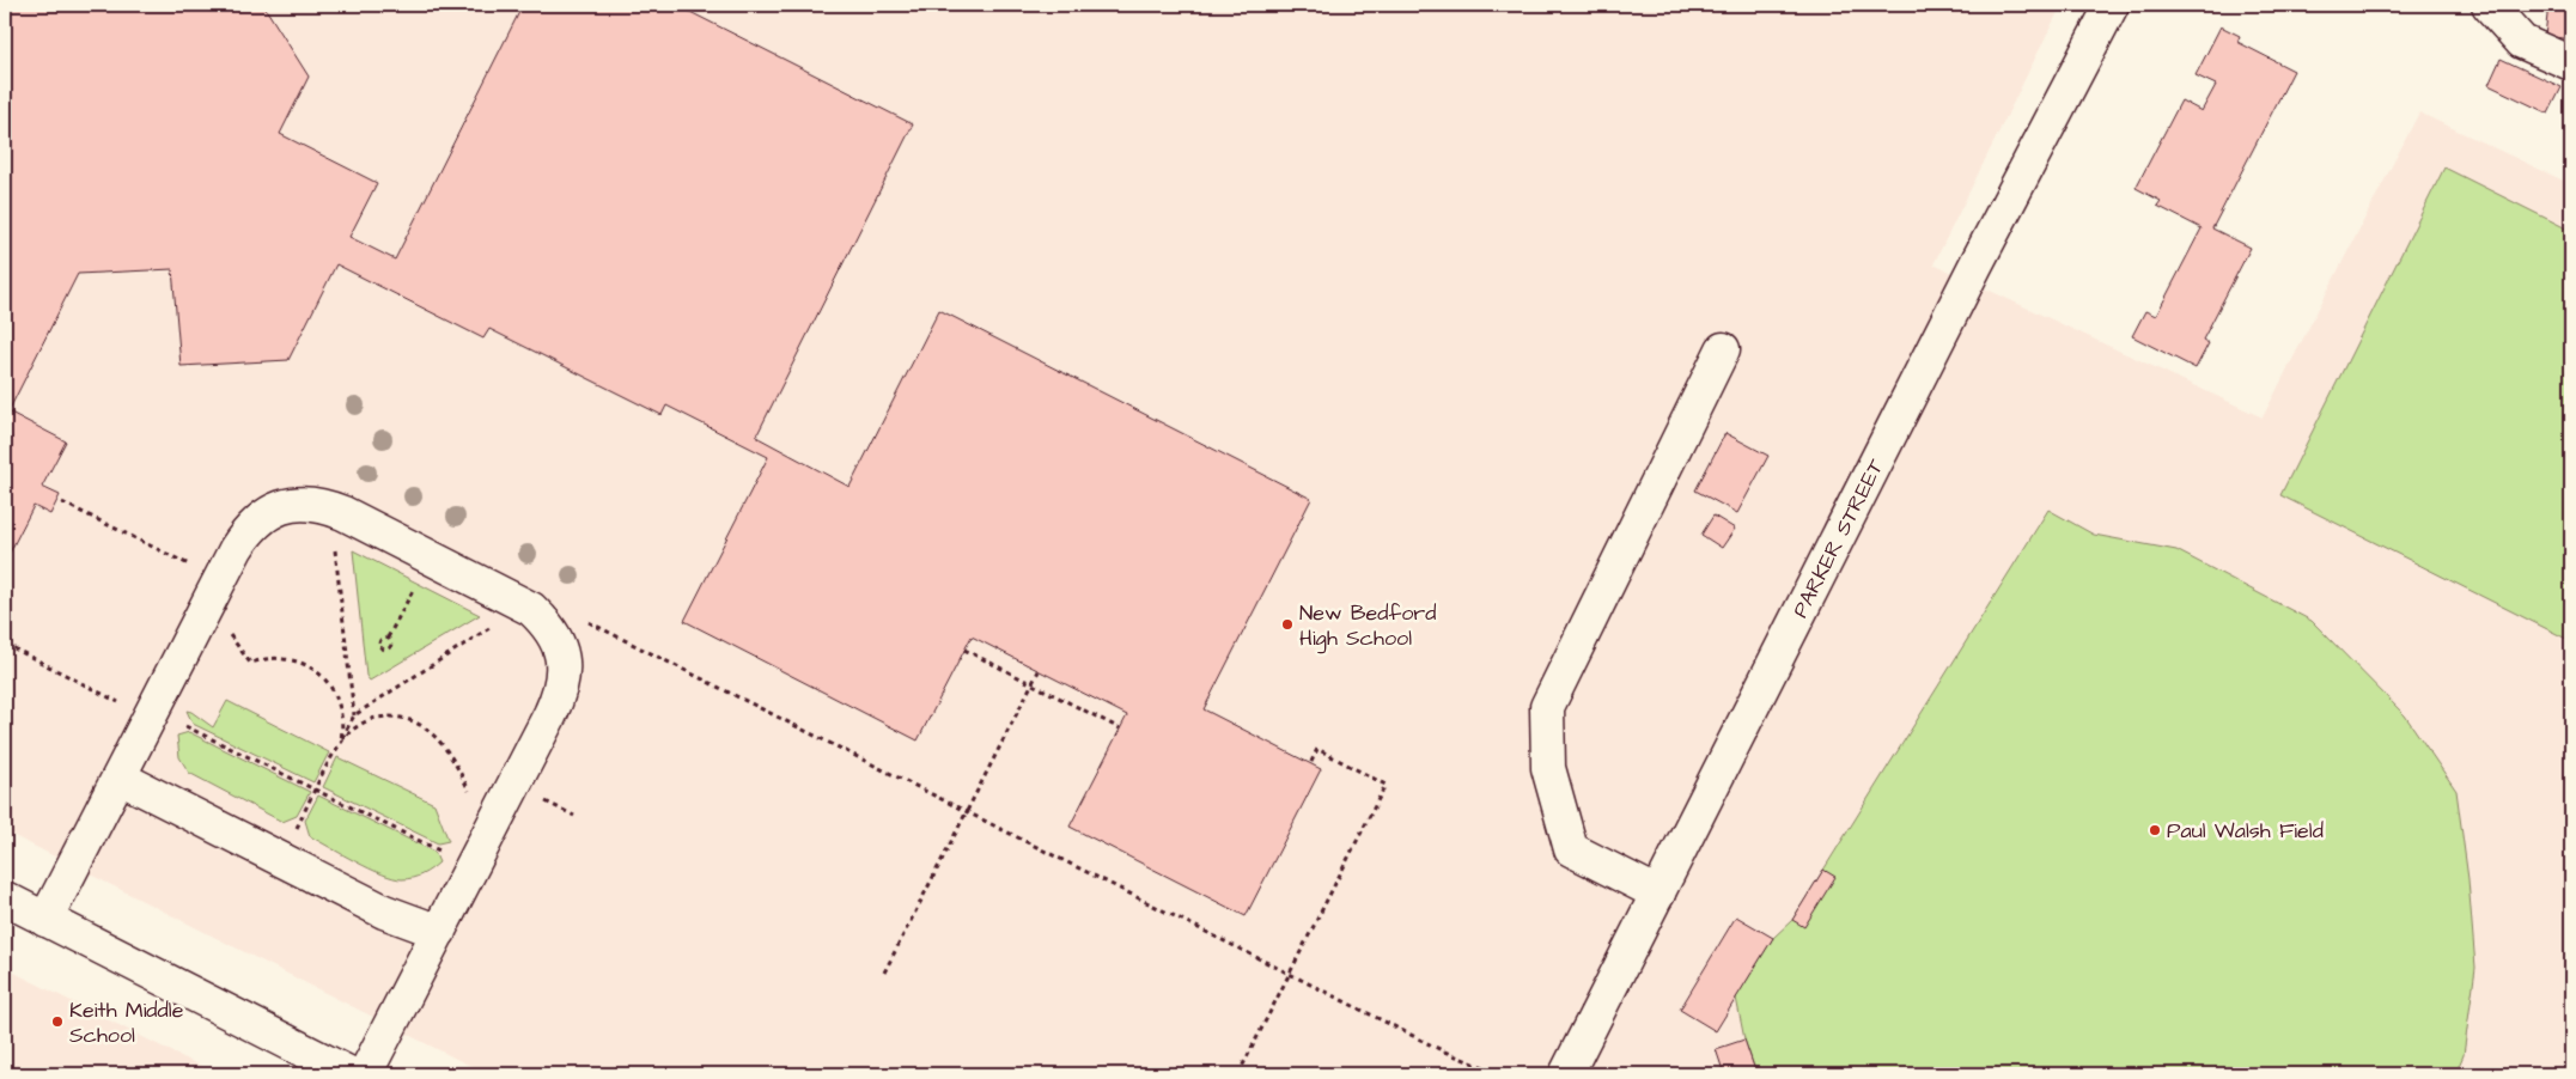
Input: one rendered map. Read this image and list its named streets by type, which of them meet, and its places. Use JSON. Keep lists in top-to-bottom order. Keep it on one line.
{"streets":{"main road":["PARKER STREET"]},"places":["New Bedford High School","Paul Walsh Field","Keith Middle School"]}
